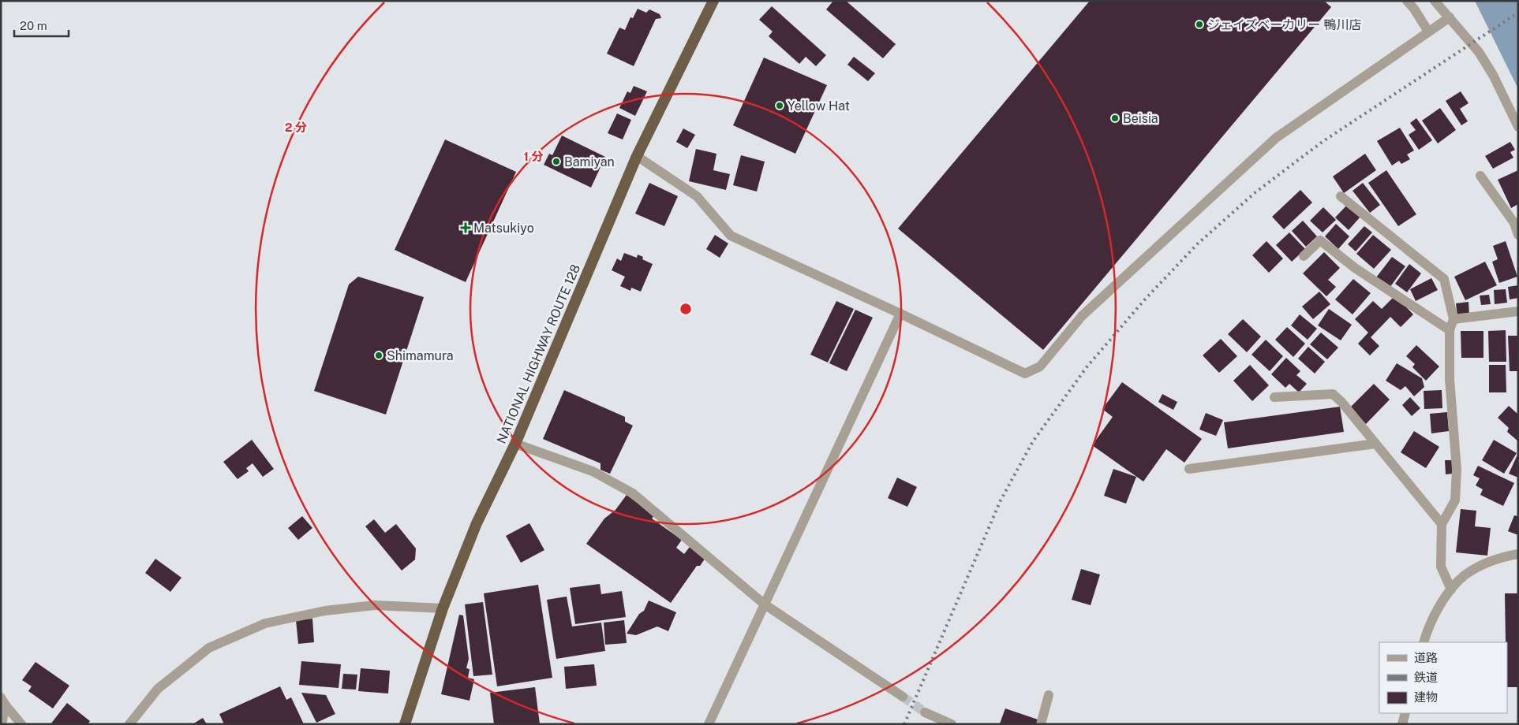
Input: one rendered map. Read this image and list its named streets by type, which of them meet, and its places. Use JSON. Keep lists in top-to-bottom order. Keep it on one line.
{"streets":{"highway":["NATIONAL HIGHWAY ROUTE 128"]},"places":{"other":["ジェイズベーカリー 鴨川店","Yellow Hat","Beisia","Bamiyan","Shimamura"],"health":["Matsukiyo"]},"legend":["道路","鉄道","建物"],"scale_bar":"20 m","rings":["2 分","1 分"]}
